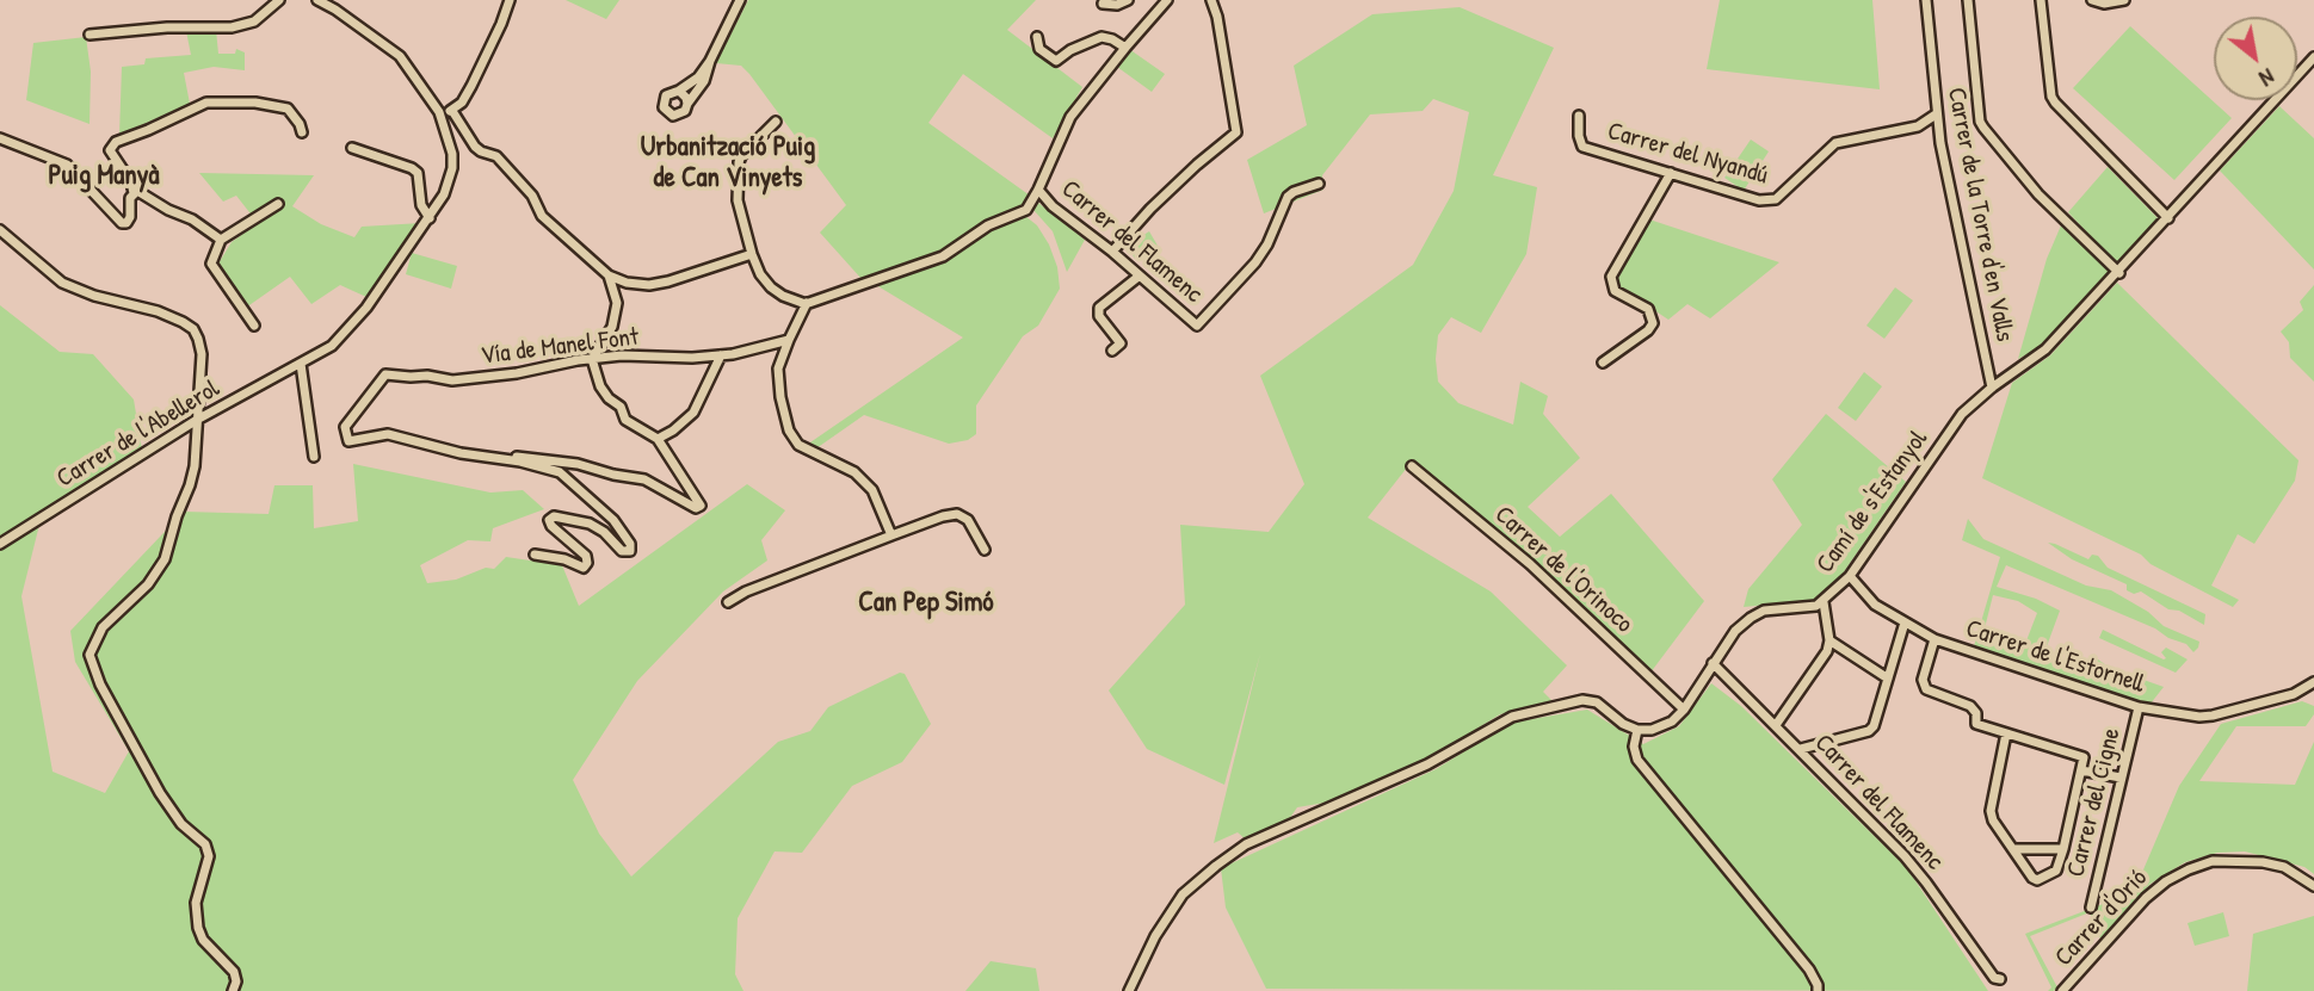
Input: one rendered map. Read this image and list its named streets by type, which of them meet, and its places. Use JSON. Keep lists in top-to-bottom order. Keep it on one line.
{"streets":{"street":["Carrer del Nyandú","Carrer de la Torre d'en Valls","Carrer del Flamenc","Vía de Manel Font","Carrer de l'Abellerol","Camí de s'Estanyol","Carrer de l'Orinoco","Carrer de l'Estornell","Carrer del Cigne","Carrer d'Orió"]},"crossings":[["Carrer del Nyandú","Carrer de la Torre d'en Valls"],["Carrer de la Torre d'en Valls","Camí de s'Estanyol"],["Carrer del Flamenc","Camí de s'Estanyol"],["Camí de s'Estanyol","Carrer de l'Orinoco"],["Camí de s'Estanyol","Carrer de l'Estornell"],["Carrer de l'Estornell","Carrer del Cigne"]],"districts":["Urbanització Puig de Can Vinyets","Puig Manyà","Can Pep Simó"],"north":"bottom right"}
